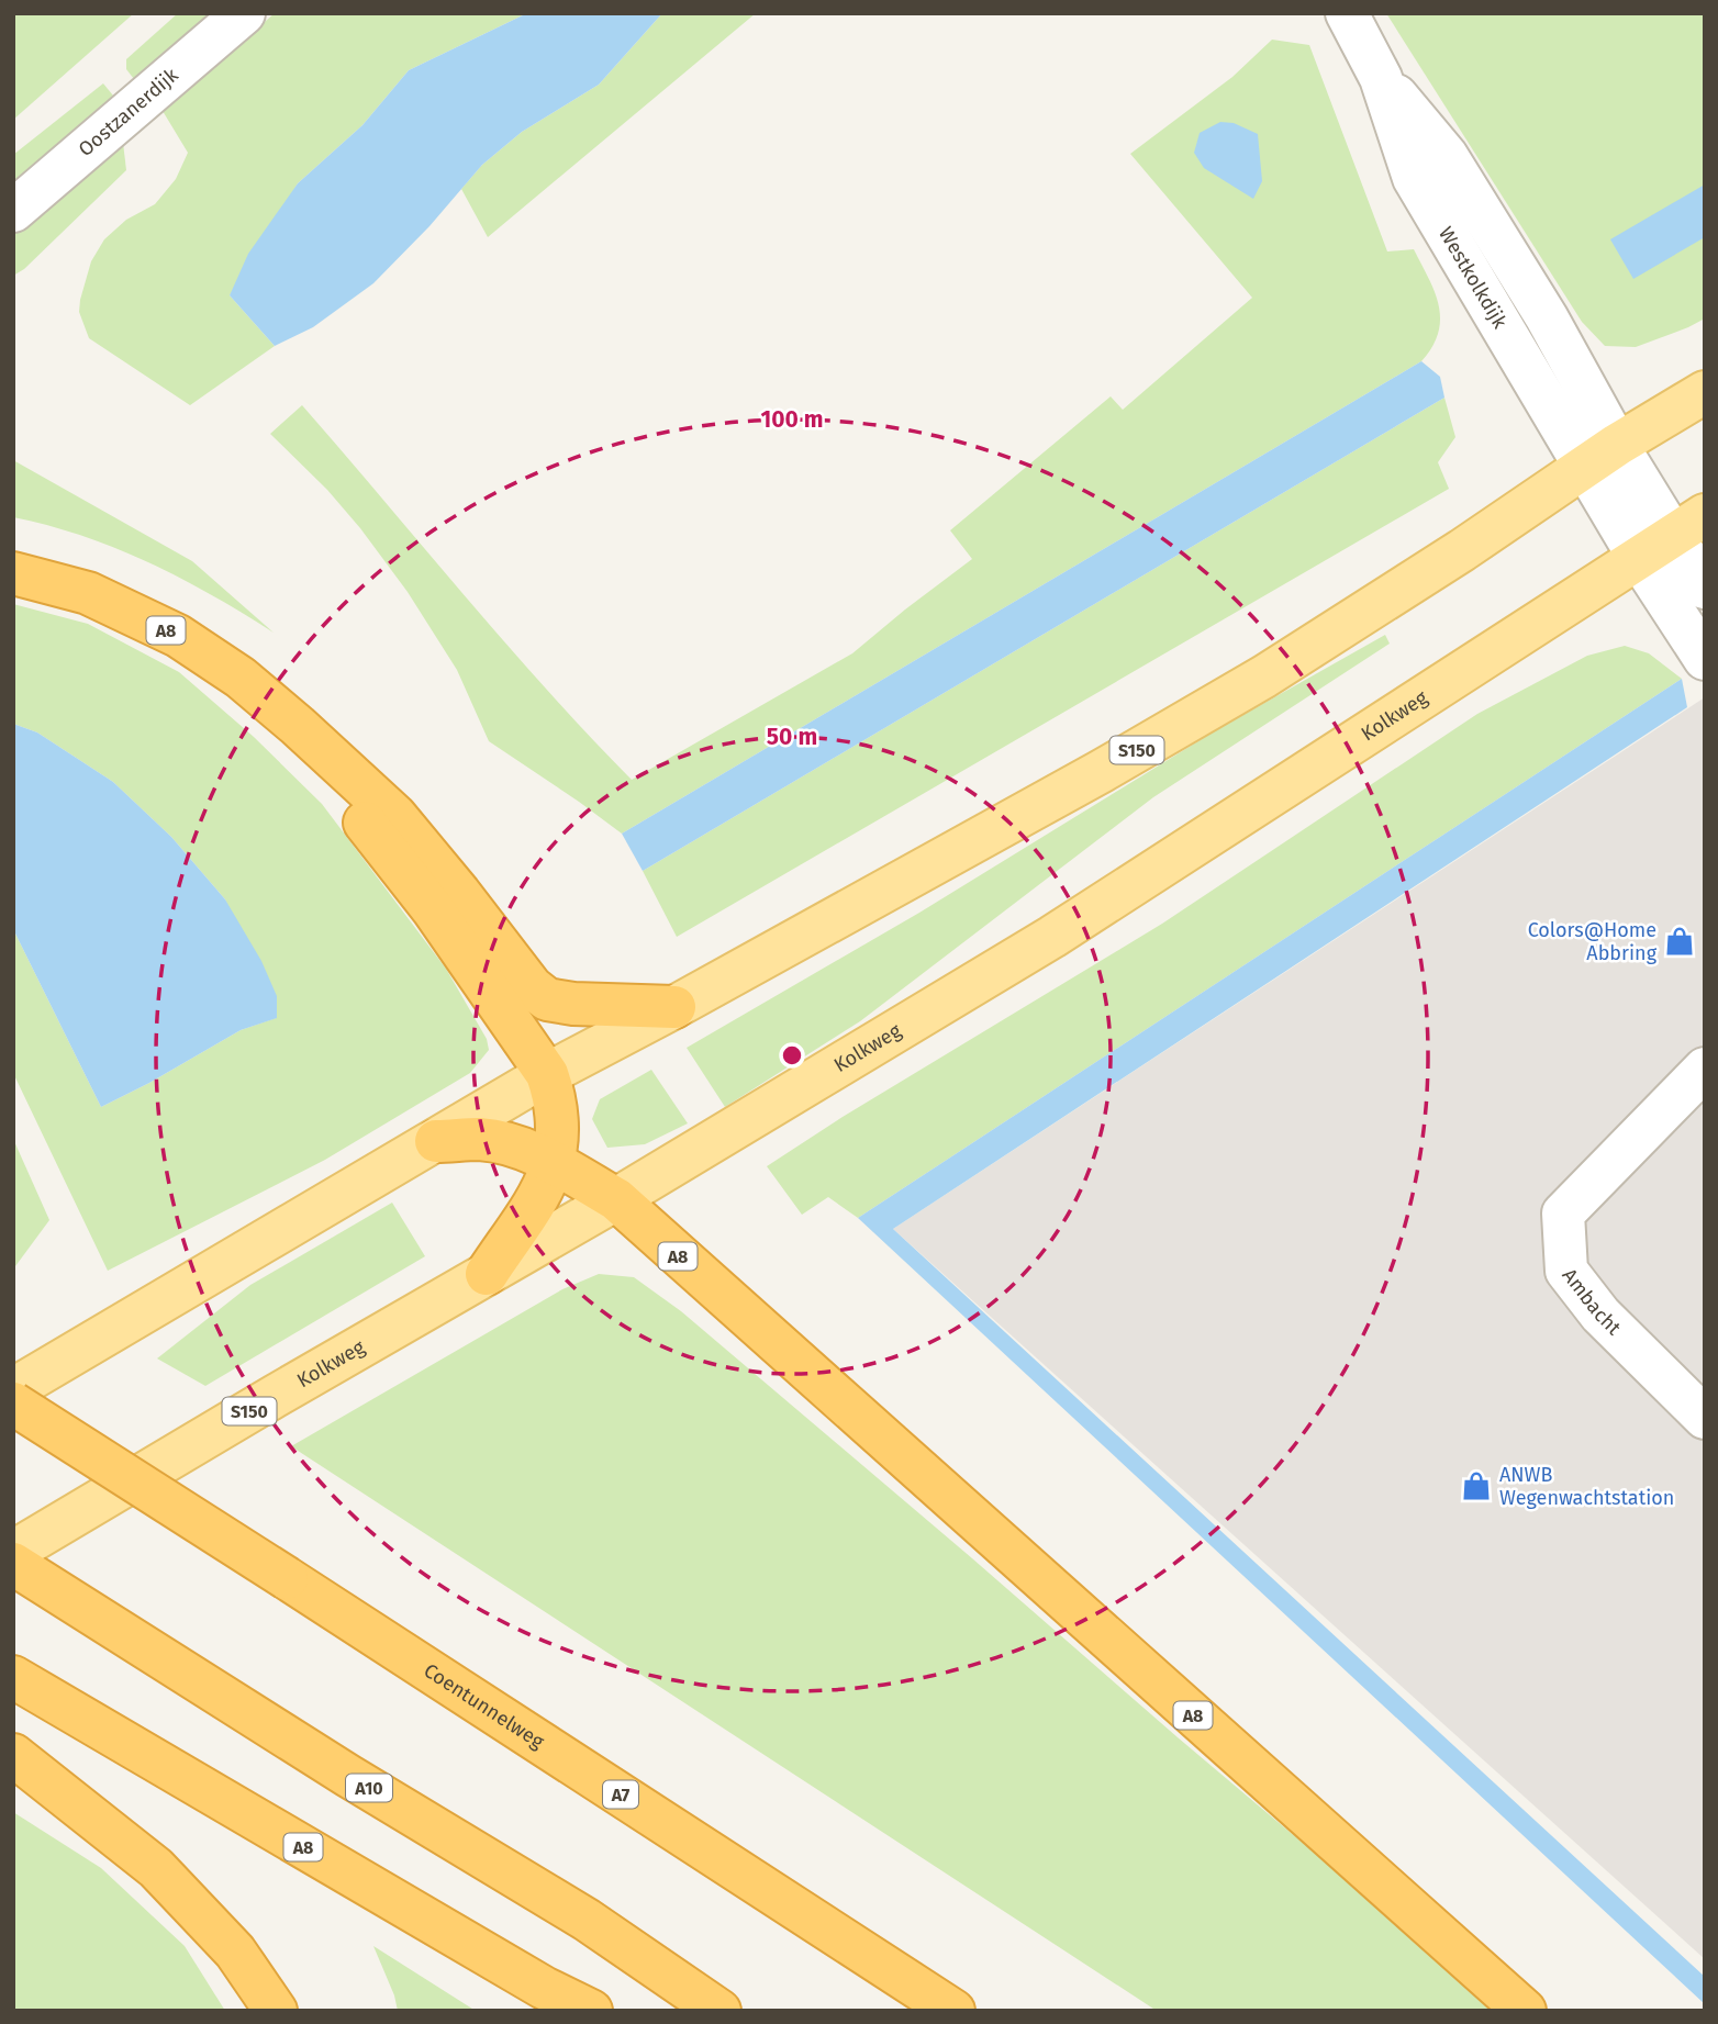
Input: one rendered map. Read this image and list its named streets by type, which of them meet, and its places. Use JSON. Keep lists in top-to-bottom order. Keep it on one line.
{"streets":{"highway":["A8","Coentunnelweg","A10","A7"],"main road":["Kolkweg","S150"],"street":["Oostzanerdijk","Westkolkdijk","Ambacht"]},"crossings":[["Westkolkdijk","Kolkweg"],["Westkolkdijk","S150"],["A8","Kolkweg"],["A8","S150"]],"places":{"shop":["Colors@Home Abbring","ANWB Wegenwachtstation"]},"rings":["100 m","50 m"]}
